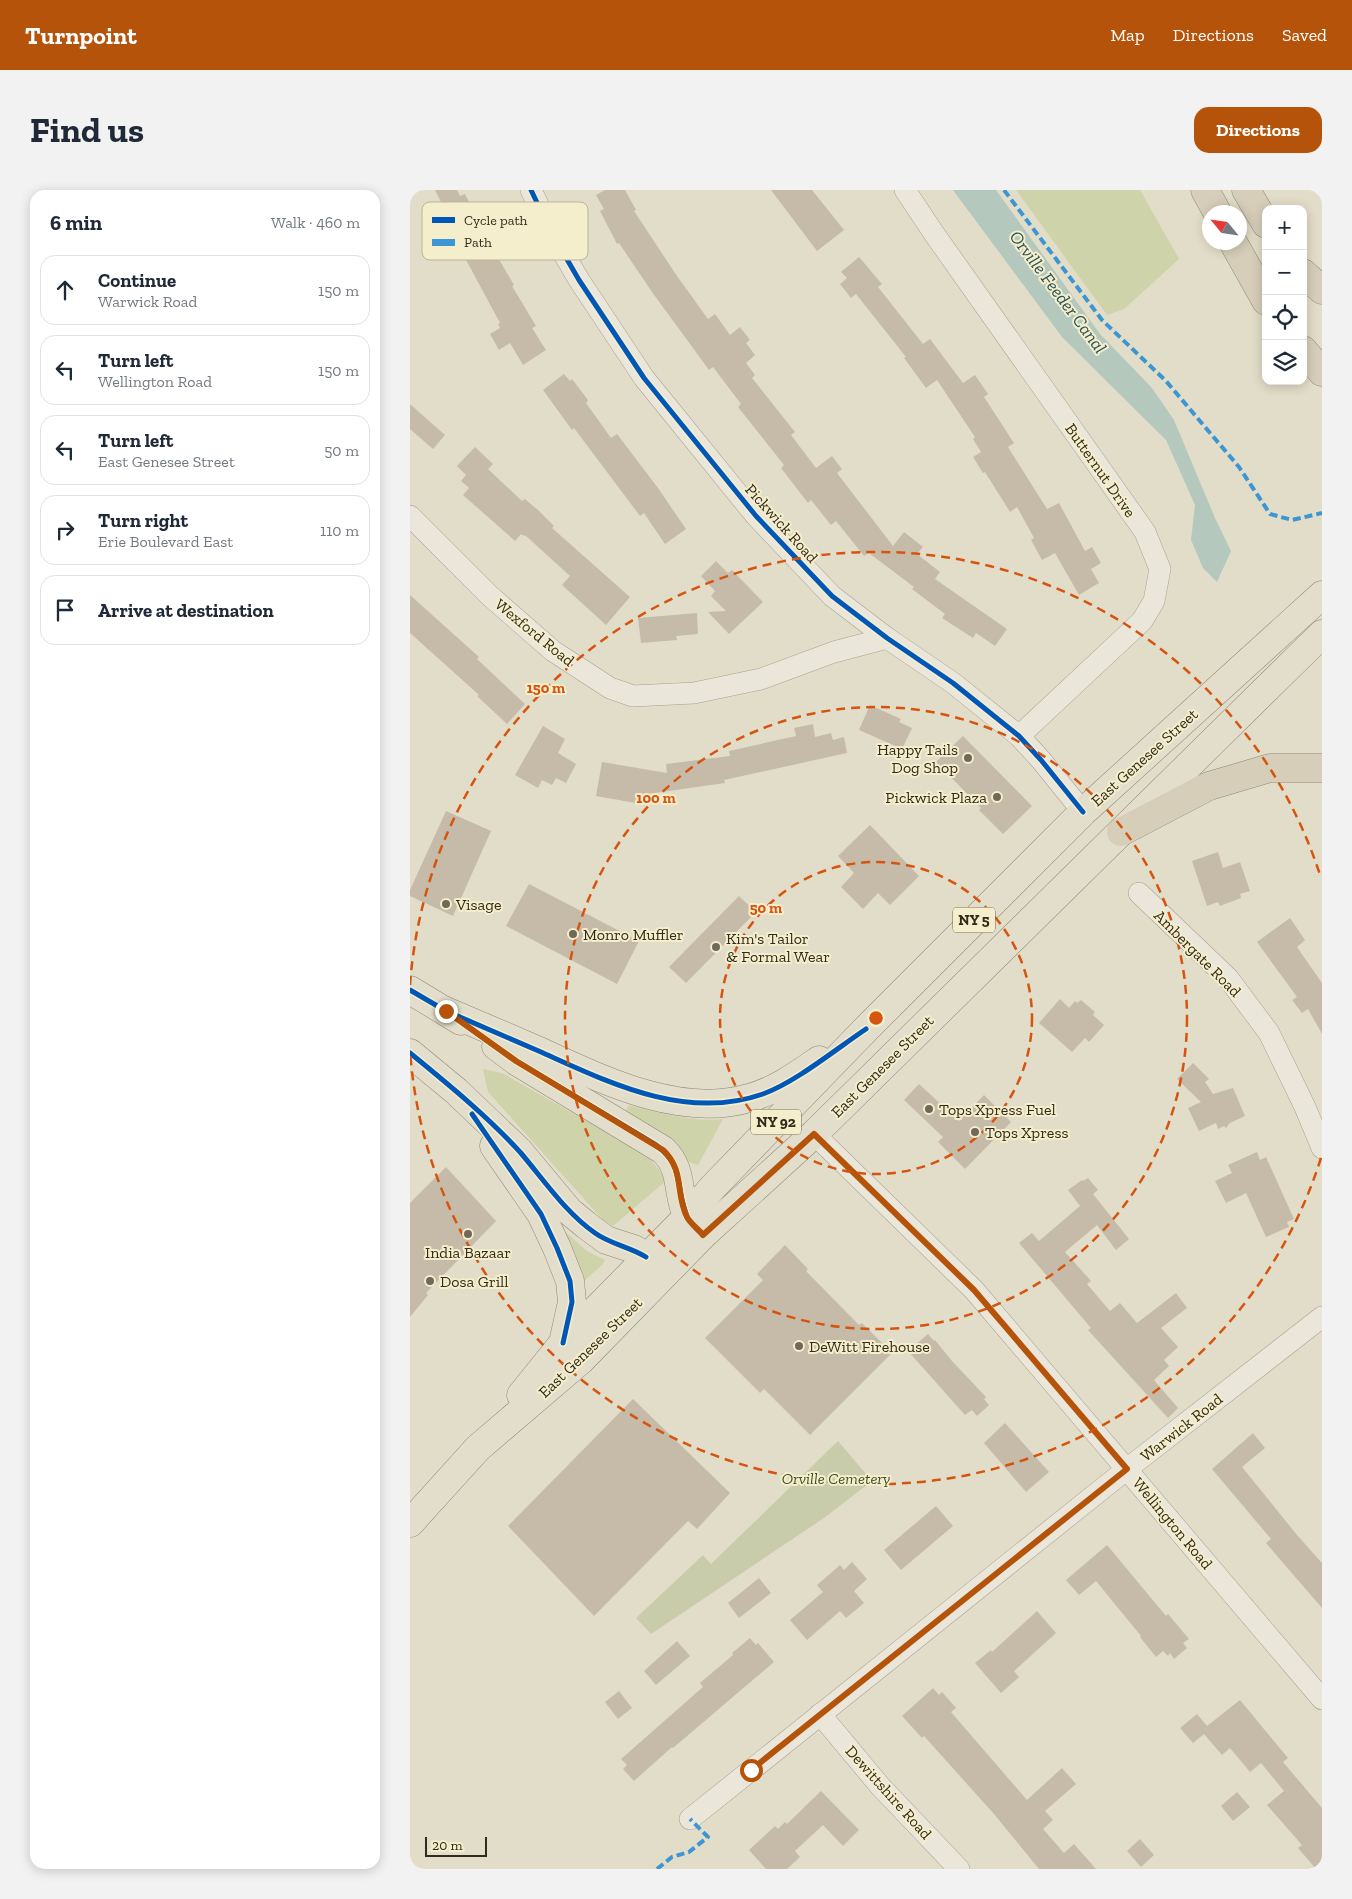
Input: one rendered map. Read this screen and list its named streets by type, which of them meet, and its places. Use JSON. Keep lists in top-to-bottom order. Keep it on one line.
{"streets":{"main road":["East Genesee Street","NY 5","NY 92"],"street":["Butternut Drive","Pickwick Road","Wexford Road","Ambergate Road","Warwick Road","Wellington Road","Dewittshire Road"]},"crossings":[["Butternut Drive","Pickwick Road"],["Pickwick Road","Wexford Road"],["Pickwick Road","East Genesee Street"],["East Genesee Street","NY 5"],["East Genesee Street","Wellington Road"],["Warwick Road","Wellington Road"],["Warwick Road","Dewittshire Road"]],"water":["Orville Feeder Canal"],"parks":["Orville Cemetery"],"places":["Happy Tails Dog Shop","Pickwick Plaza","Visage","Monro Muffler","Kim's Tailor & Formal Wear","Tops Xpress Fuel","Tops Xpress","India Bazaar","Dosa Grill","DeWitt Firehouse"],"legend":["Cycle path","Path"],"scale_bar":"20 m","north":"top left","page":{"header":"Turnpoint","nav":["Map","Directions","Saved"],"buttons":"Directions","title":"Find us","heading":["6 min","Walk · 460 m"],"map_buttons":["+","−"],"list":[["Continue","Warwick Road","150 m"],["Turn left","Wellington Road","150 m"],["Turn left","East Genesee Street","50 m"],["Turn right","Erie Boulevard East","110 m"],"Arrive at destination"],"scale":"20 m"},"rings":["150 m","100 m","50 m"]}
